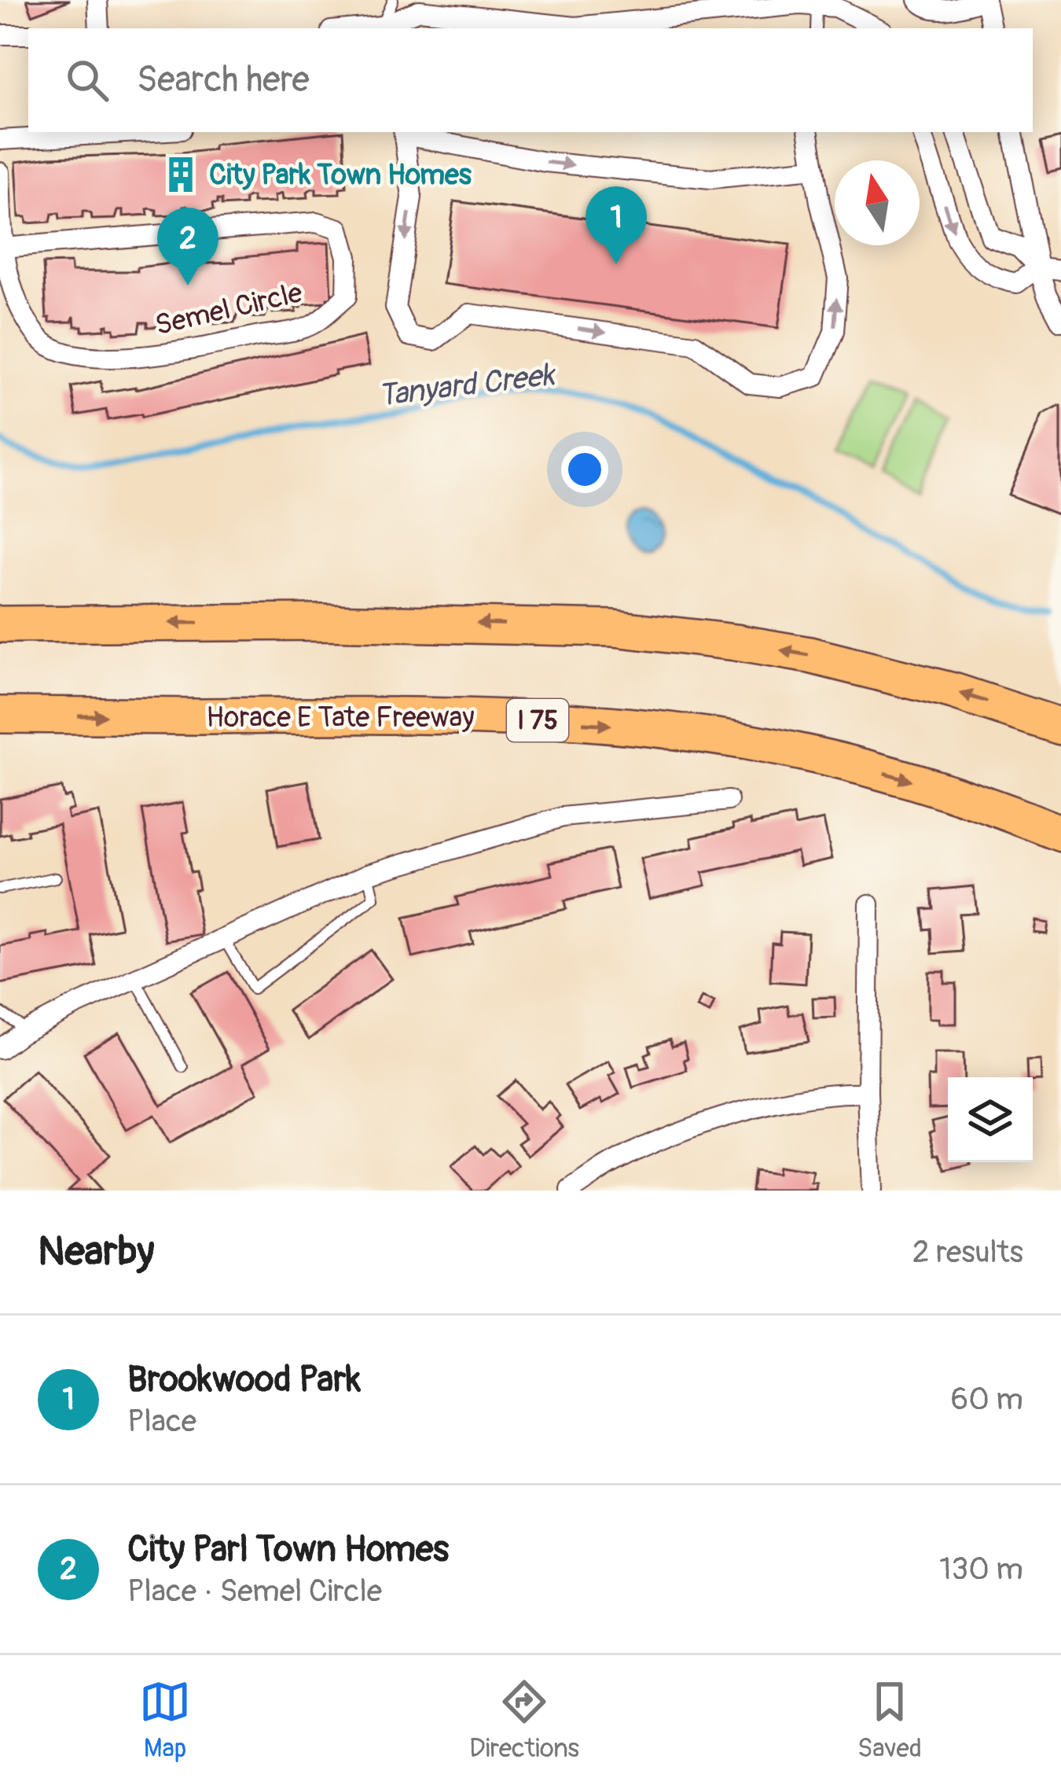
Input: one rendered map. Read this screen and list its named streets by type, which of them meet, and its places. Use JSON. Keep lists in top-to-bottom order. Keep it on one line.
{"streets":{"highway":["Horace E Tate Freeway","I 75"],"street":["Semel Circle"]},"water":["Tanyard Creek"],"places":{"building":["City Park Town Homes"]},"north":"top","page":{"search":"Search here","pins":["1","2"],"heading":["Nearby","2 results"],"list":[{"mark":"1","name":"Brookwood Park","note":"Place","value":"60 m"},{"mark":"2","name":"City Parl Town Homes","note":"Place · Semel Circle","value":"130 m"}],"nav":["Map","Directions","Saved"]}}
